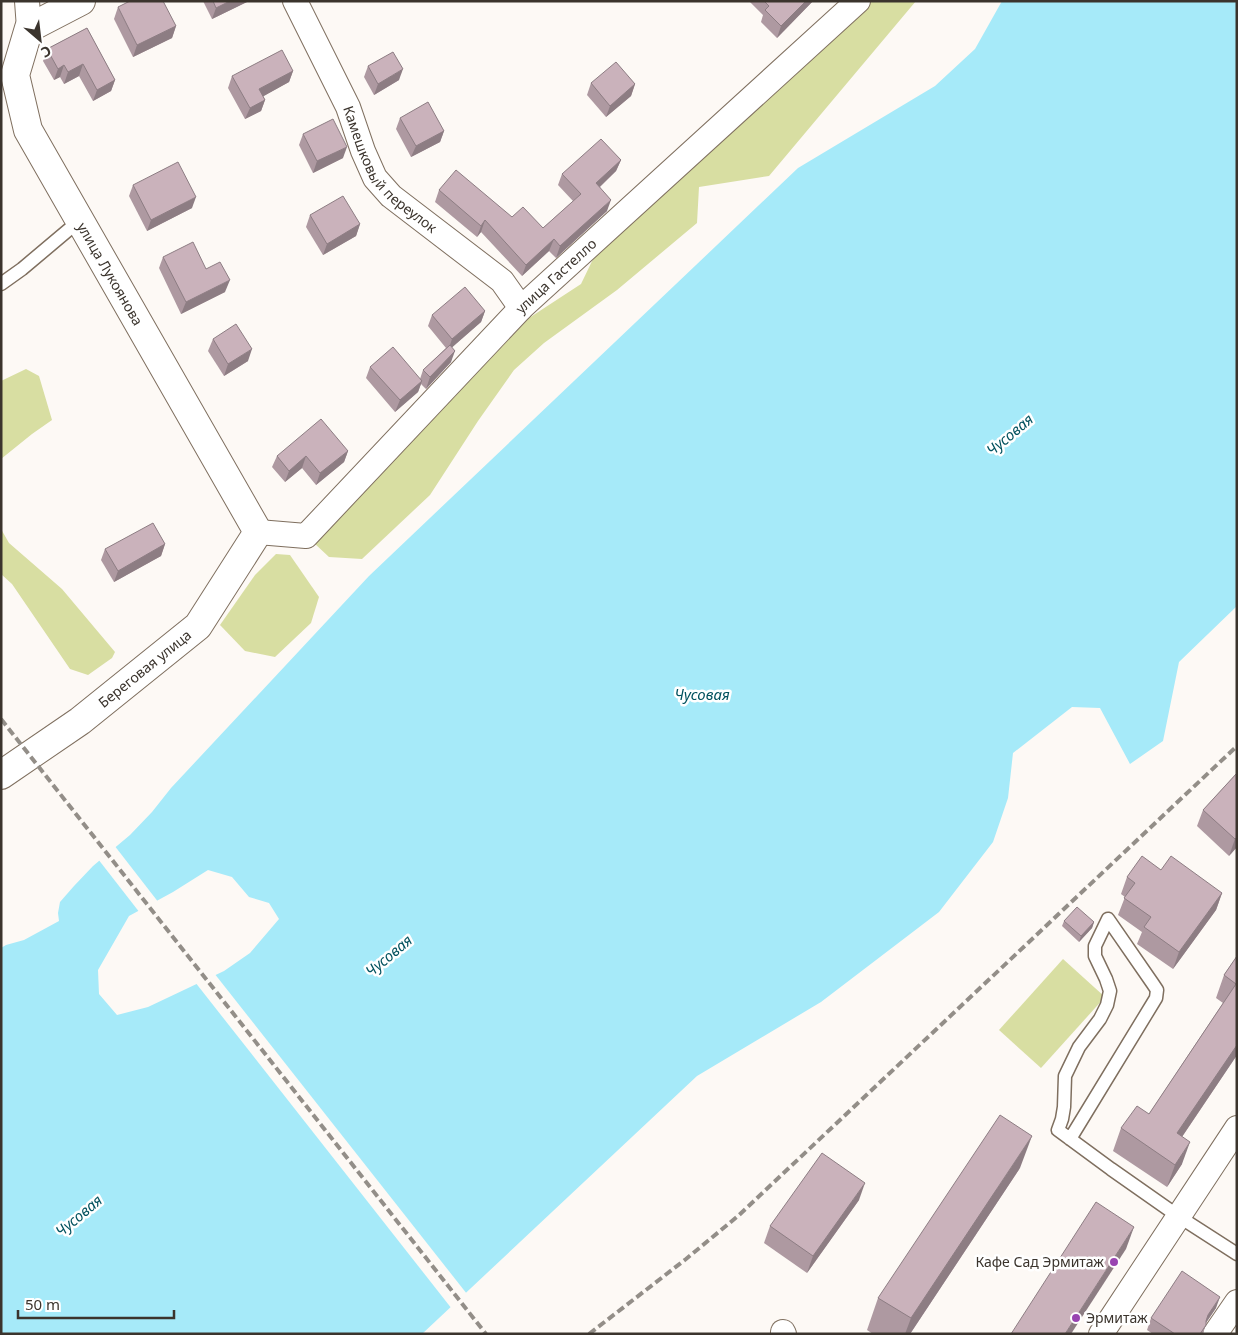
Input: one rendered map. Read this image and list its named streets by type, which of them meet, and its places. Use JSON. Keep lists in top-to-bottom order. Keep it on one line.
{"streets":{"street":["Камешковый переулок","улица Лукоянова","улица Гастелло","Береговая улица"]},"crossings":[["Камешковый переулок","улица Гастелло"],["улица Лукоянова","улица Гастелло"],["улица Лукоянова","Береговая улица"],["улица Гастелло","Береговая улица"]],"water":["Чусовая"],"places":["Кафе Сад Эрмитаж","Эрмитаж"],"scale_bar":"50 m","north":"bottom right"}
